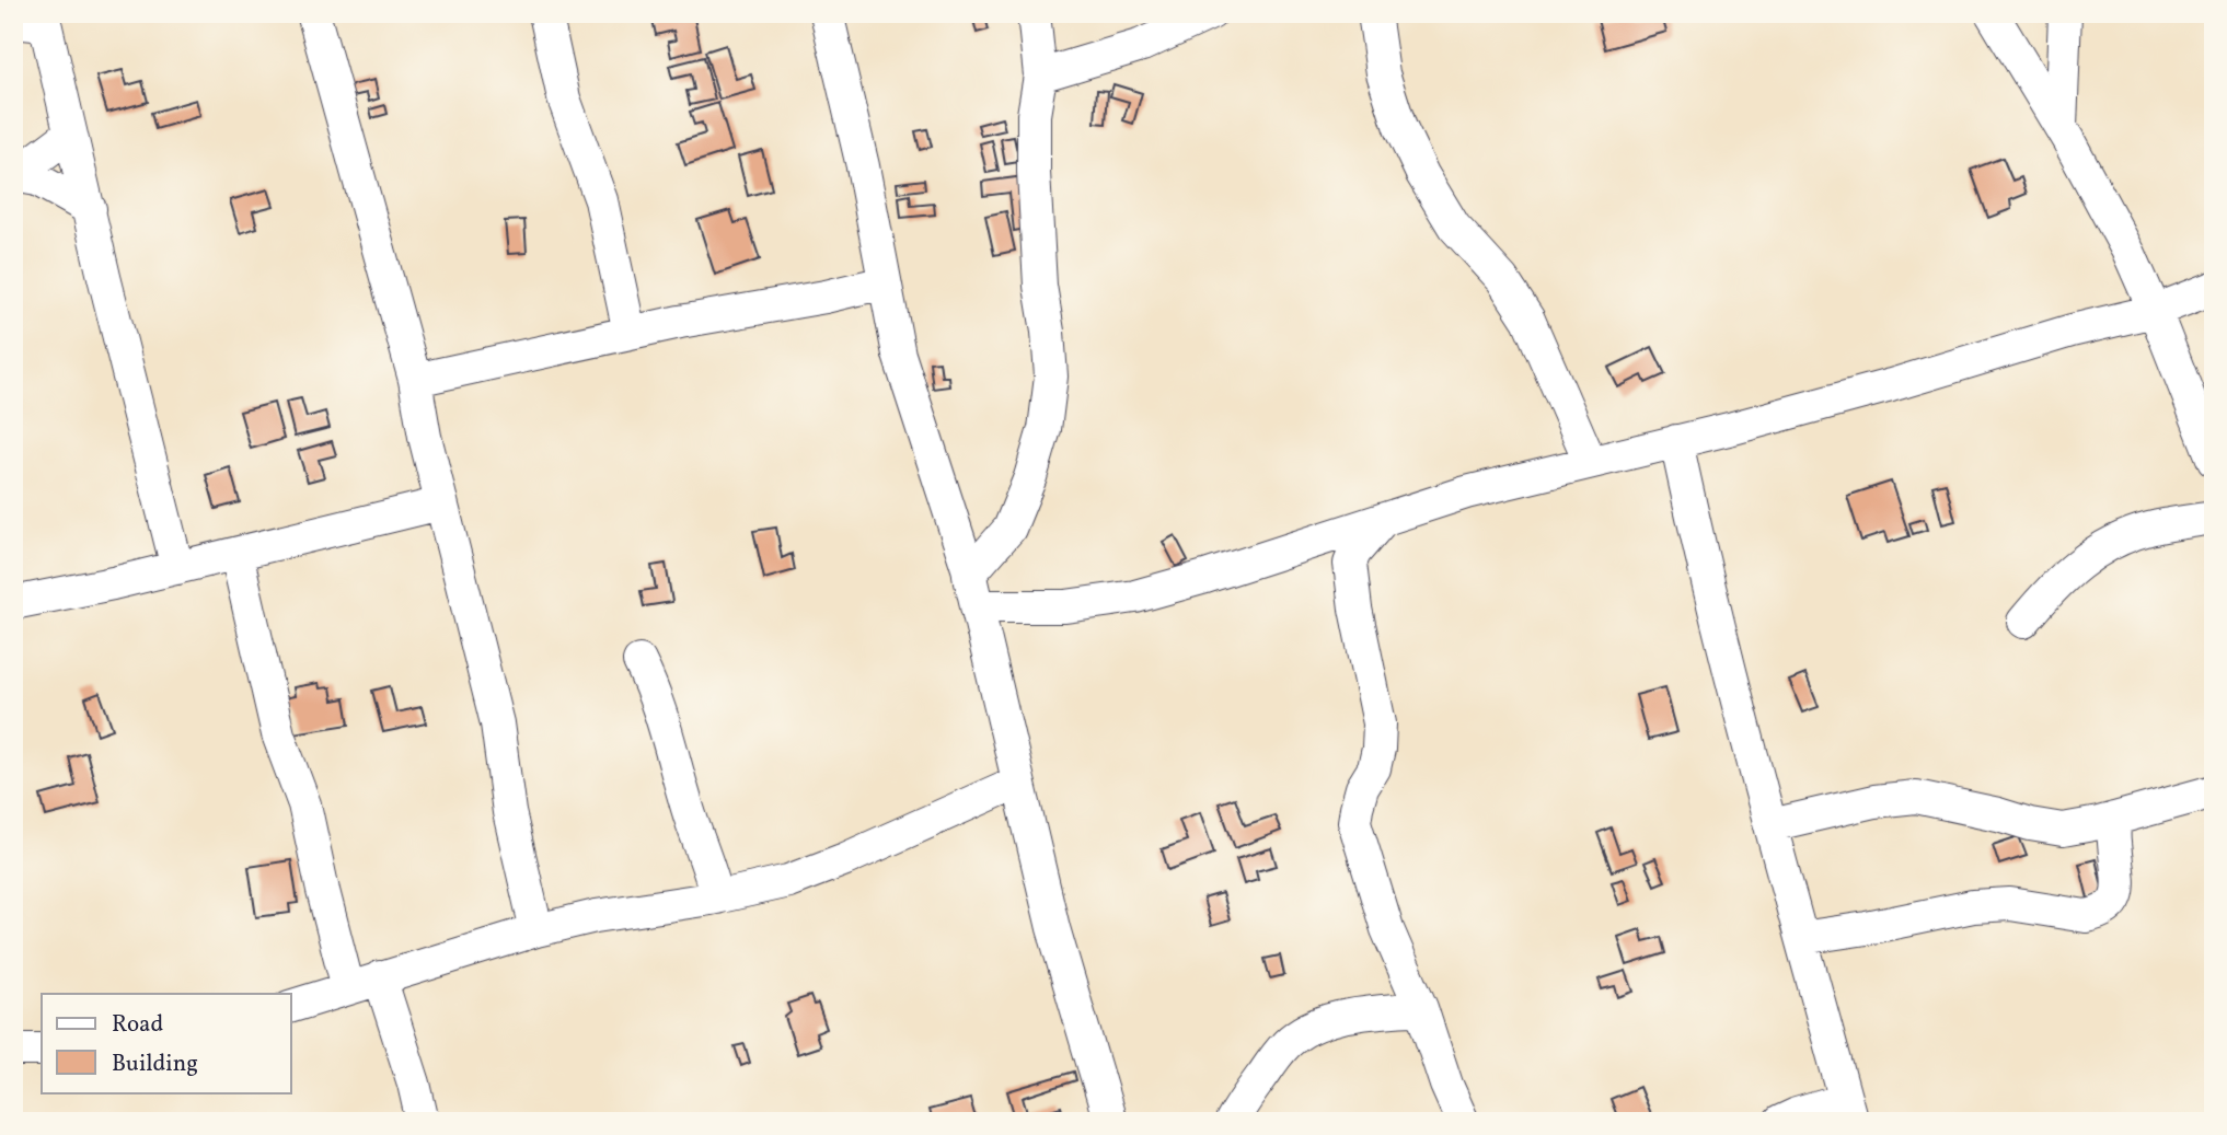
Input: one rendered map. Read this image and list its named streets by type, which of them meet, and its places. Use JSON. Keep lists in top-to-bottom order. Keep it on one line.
{"legend":["Road","Building"]}
